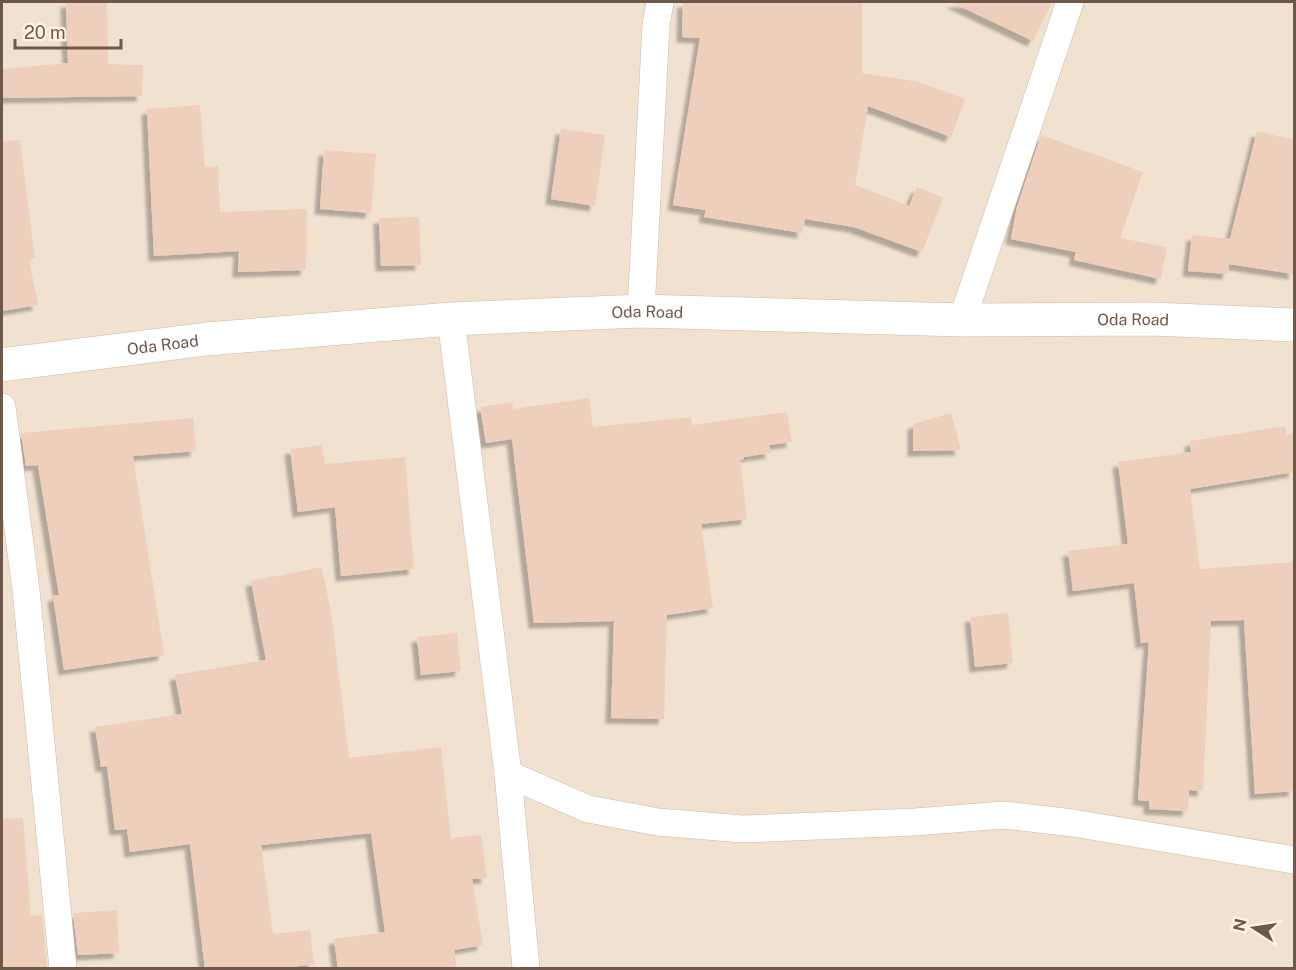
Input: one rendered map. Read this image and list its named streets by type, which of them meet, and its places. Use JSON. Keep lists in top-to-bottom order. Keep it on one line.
{"streets":{"street":["Oda Road"]},"scale_bar":"20 m","north":"left"}
